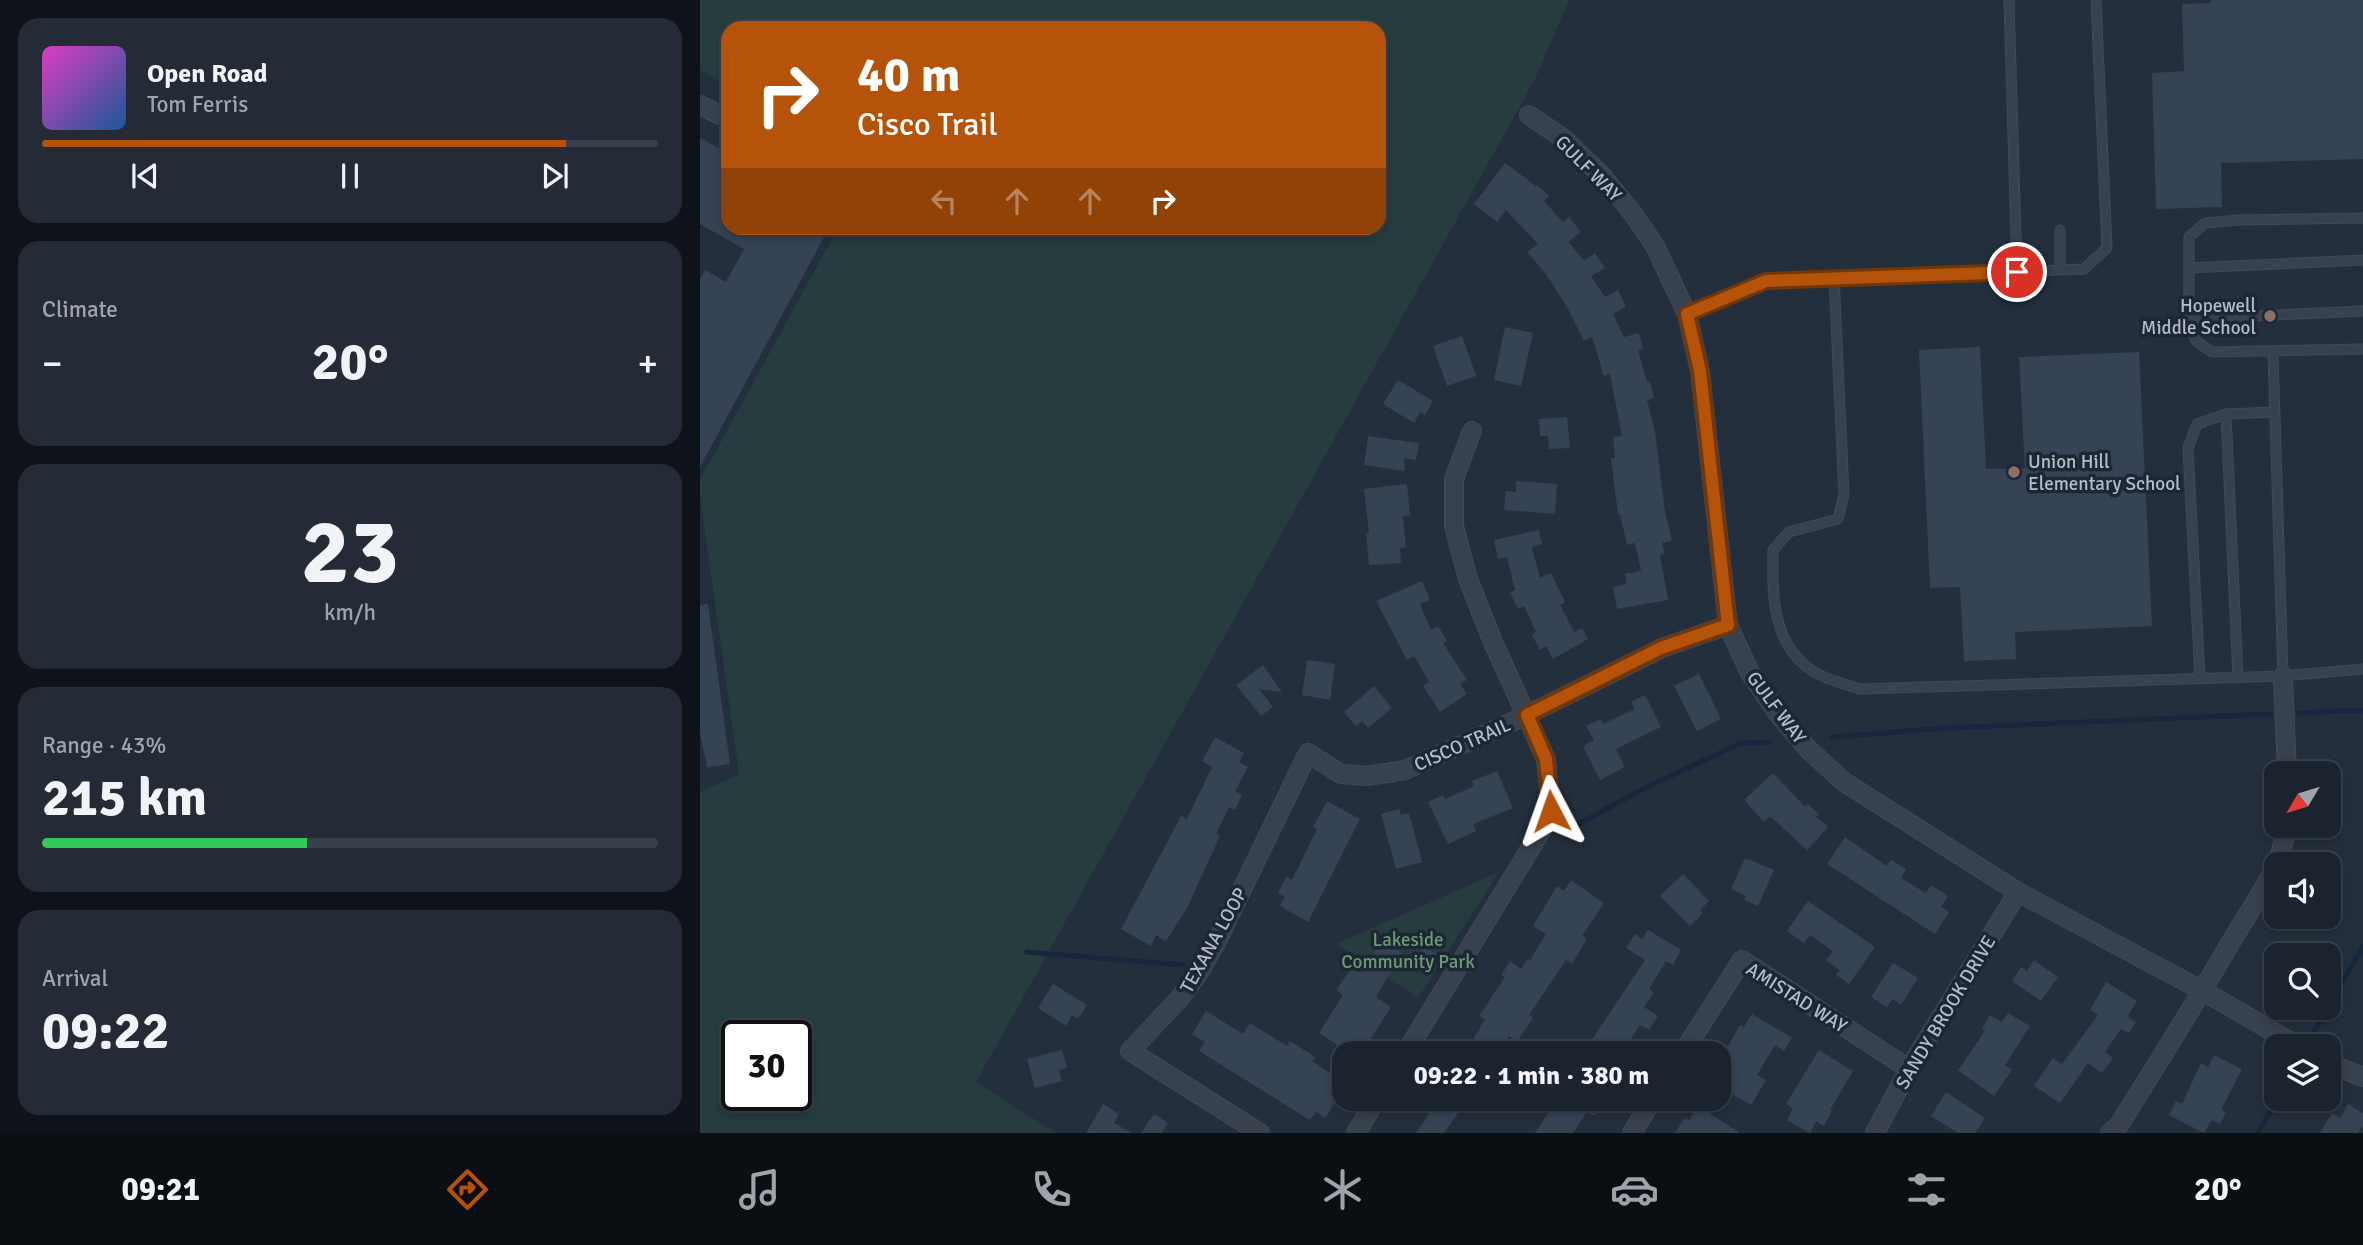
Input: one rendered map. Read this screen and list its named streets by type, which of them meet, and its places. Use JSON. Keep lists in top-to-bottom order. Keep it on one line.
{"streets":{"street":["GULF WAY","CISCO TRAIL","TEXANA LOOP","AMISTAD WAY","SANDY BROOK DRIVE"]},"crossings":[["GULF WAY","CISCO TRAIL"],["GULF WAY","SANDY BROOK DRIVE"],["CISCO TRAIL","TEXANA LOOP"],["AMISTAD WAY","SANDY BROOK DRIVE"]],"parks":["Lakeside Community Park"],"places":["Hopewell Middle School","Union Hill Elementary School"],"north":"bottom left","page":{"turn":["40 m","Cisco Trail"],"song":["Open Road","Tom Ferris"],"tile":["Climate",["23","km/h"],["Range · 43%","215 km"],["Arrival","09:22"]],"heat":["−","20°","+"],"limit":"30","trip":"09:22 · 1 min · 380 m","tabs":["09:21","20°"]}}
